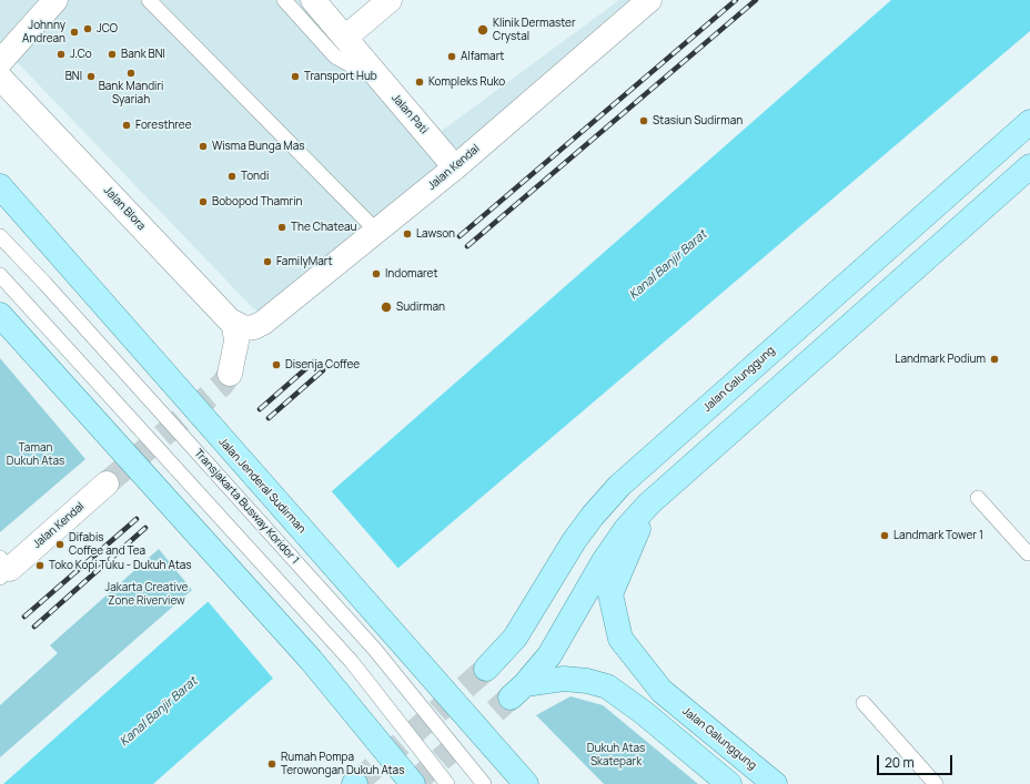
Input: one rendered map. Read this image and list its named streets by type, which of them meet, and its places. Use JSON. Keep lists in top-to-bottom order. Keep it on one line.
{"streets":{"main road":["Jalan Galunggung","Jalan Jenderal Sudirman"],"street":["Jalan Pati","Jalan Kendal","Jalan Blora"],"lane":["Transjakarta Busway Koridor 1"]},"crossings":[["Jalan Pati","Jalan Kendal"],["Jalan Kendal","Jalan Blora"]],"water":["Kanal Banjir Barat"],"parks":["Taman Dukuh Atas","Jakarta Creative Zone Riverview","Dukuh Atas Skatepark"],"places":["JCO","Klinik Dermaster Crystal","Johnny Andrean","J.Co","Bank BNI","Alfamart","Bank Mandiri Syariah","BNI","Transport Hub","Kompleks Ruko","Stasiun Sudirman","Foresthree","Wisma Bunga Mas","Tondi","Bobopod Thamrin","The Chateau","Lawson","FamilyMart","Indomaret","Sudirman","Landmark Podium","Disenja Coffee","Landmark Tower 1","Difabis Coffee and Tea","Toko Kopi Tuku - Dukuh Atas","Rumah Pompa Terowongan Dukuh Atas"],"scale_bar":"20 m"}
